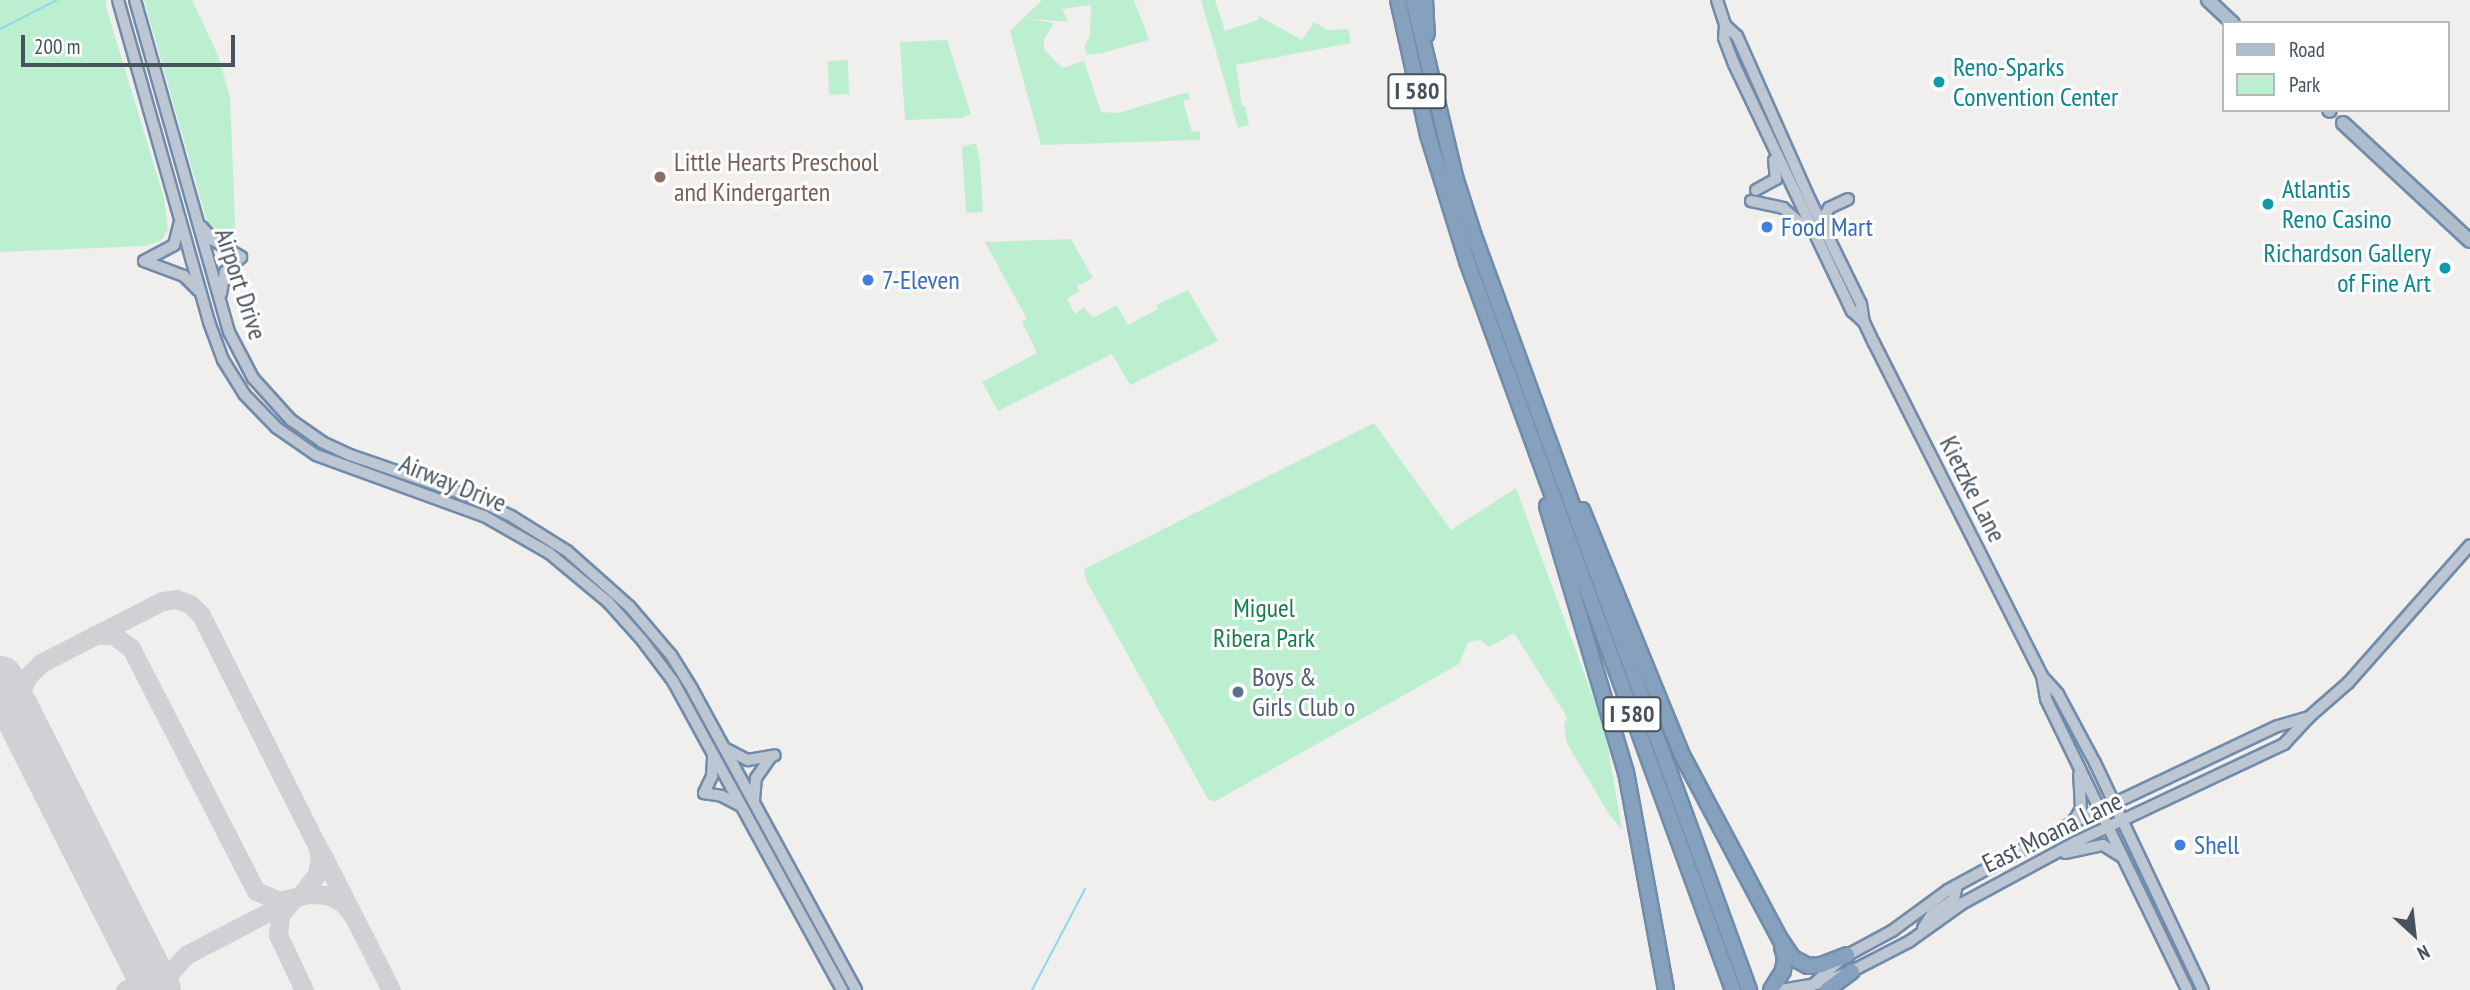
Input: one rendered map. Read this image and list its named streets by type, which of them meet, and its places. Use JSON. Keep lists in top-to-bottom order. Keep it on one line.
{"streets":{"highway":["I 580"],"main road":["Airport Drive","Airway Drive","Kietzke Lane","East Moana Lane"]},"crossings":[["Airport Drive","Airway Drive"],["Kietzke Lane","East Moana Lane"]],"parks":["Miguel Ribera Park"],"places":["Reno-Sparks Convention Center","Little Hearts Preschool and Kindergarten","Atlantis Reno Casino","Food Mart","Richardson Gallery of Fine Art","7-Eleven","Boys & Girls Club o","Shell"],"legend":["Road","Park"],"scale_bar":"200 m","north":"bottom right"}
